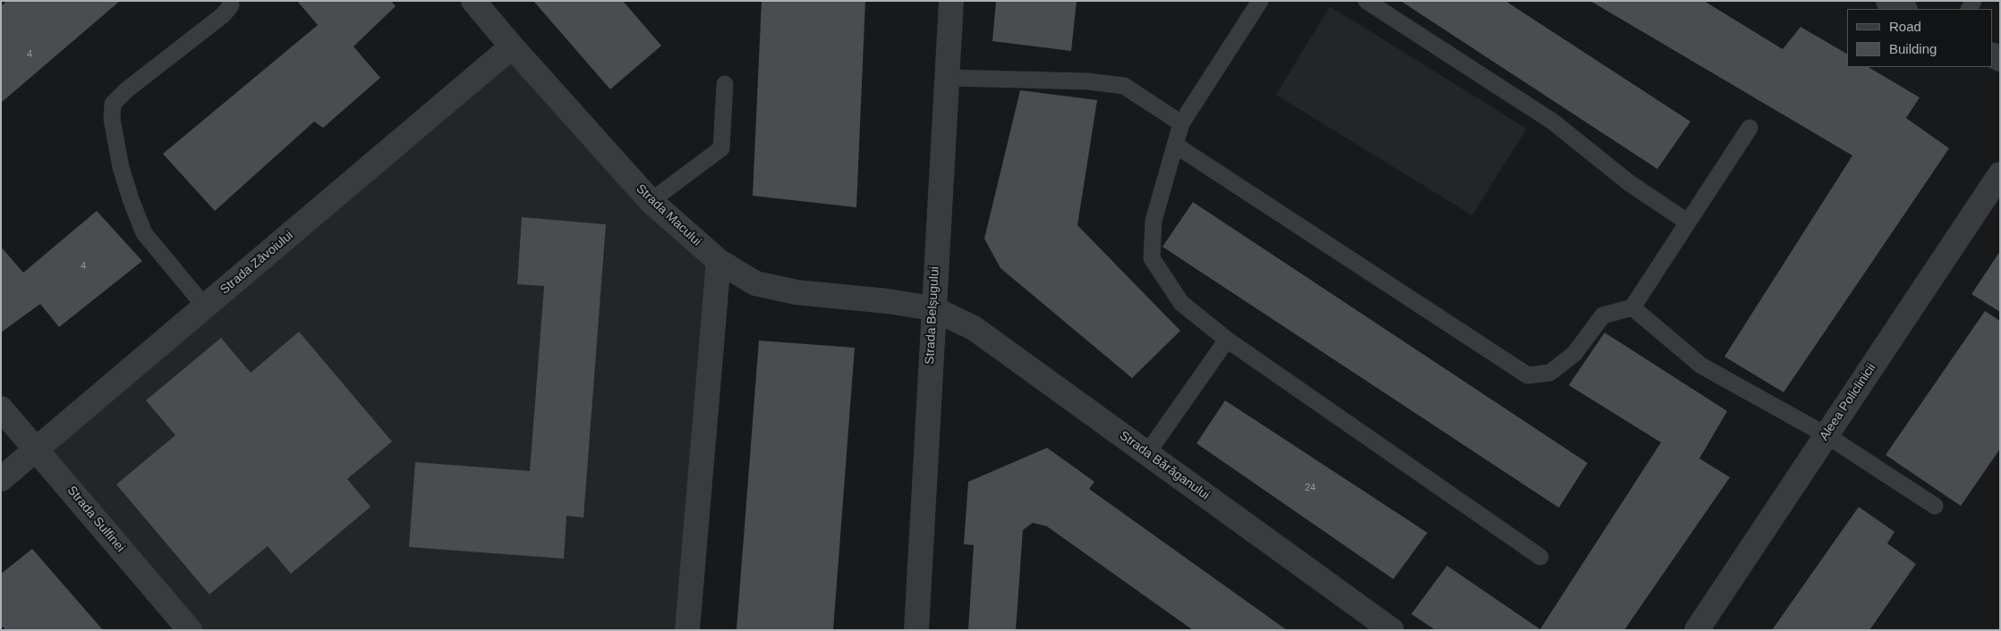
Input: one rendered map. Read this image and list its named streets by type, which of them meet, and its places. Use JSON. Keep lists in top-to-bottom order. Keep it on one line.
{"streets":{"street":["Strada Macului","Strada Zăvoiului","Strada Belșugului","Aleea Policlinicii","Strada Bărăganului","Strada Sulfinei"]},"crossings":[["Strada Macului","Strada Zăvoiului"],["Strada Macului","Strada Belșugului"],["Strada Macului","Strada Bărăganului"],["Strada Zăvoiului","Strada Sulfinei"],["Strada Belșugului","Strada Bărăganului"]],"house_numbers":["4","4","24"],"legend":["Road","Building"]}
